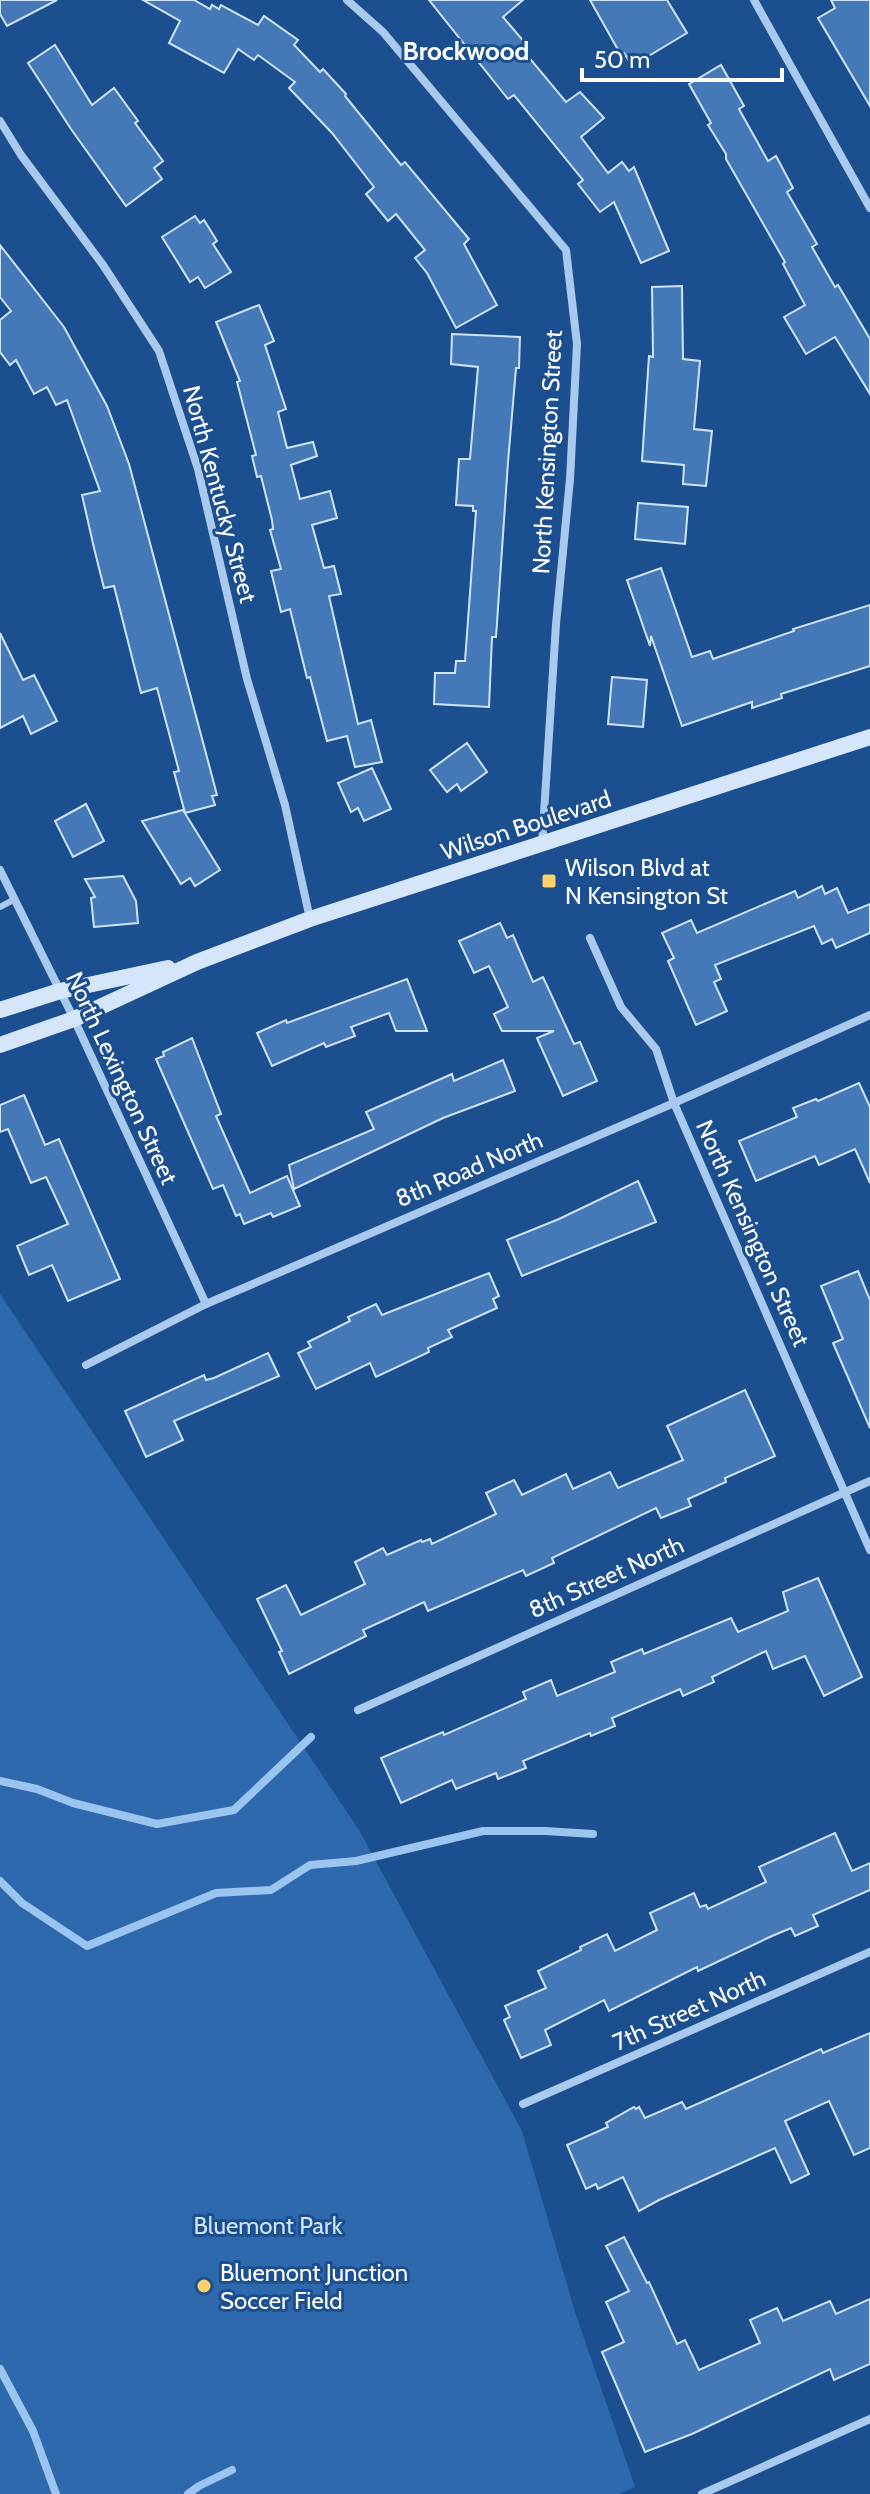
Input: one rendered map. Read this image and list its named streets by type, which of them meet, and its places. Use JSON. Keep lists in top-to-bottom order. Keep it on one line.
{"streets":{"main road":["Wilson Boulevard"],"street":["North Kensington Street","North Kentucky Street","North Lexington Street","8th Road North","8th Street North","7th Street North"]},"crossings":[["North Kensington Street","Wilson Boulevard"],["North Kensington Street","8th Road North"],["North Kensington Street","8th Street North"],["North Kentucky Street","Wilson Boulevard"],["Wilson Boulevard","North Lexington Street"],["North Lexington Street","8th Road North"]],"districts":["Brockwood"],"parks":["Bluemont Park"],"places":{"transit":["Wilson Blvd at N Kensington St"],"other":["Bluemont Junction Soccer Field"]},"scale_bar":"50 m"}
